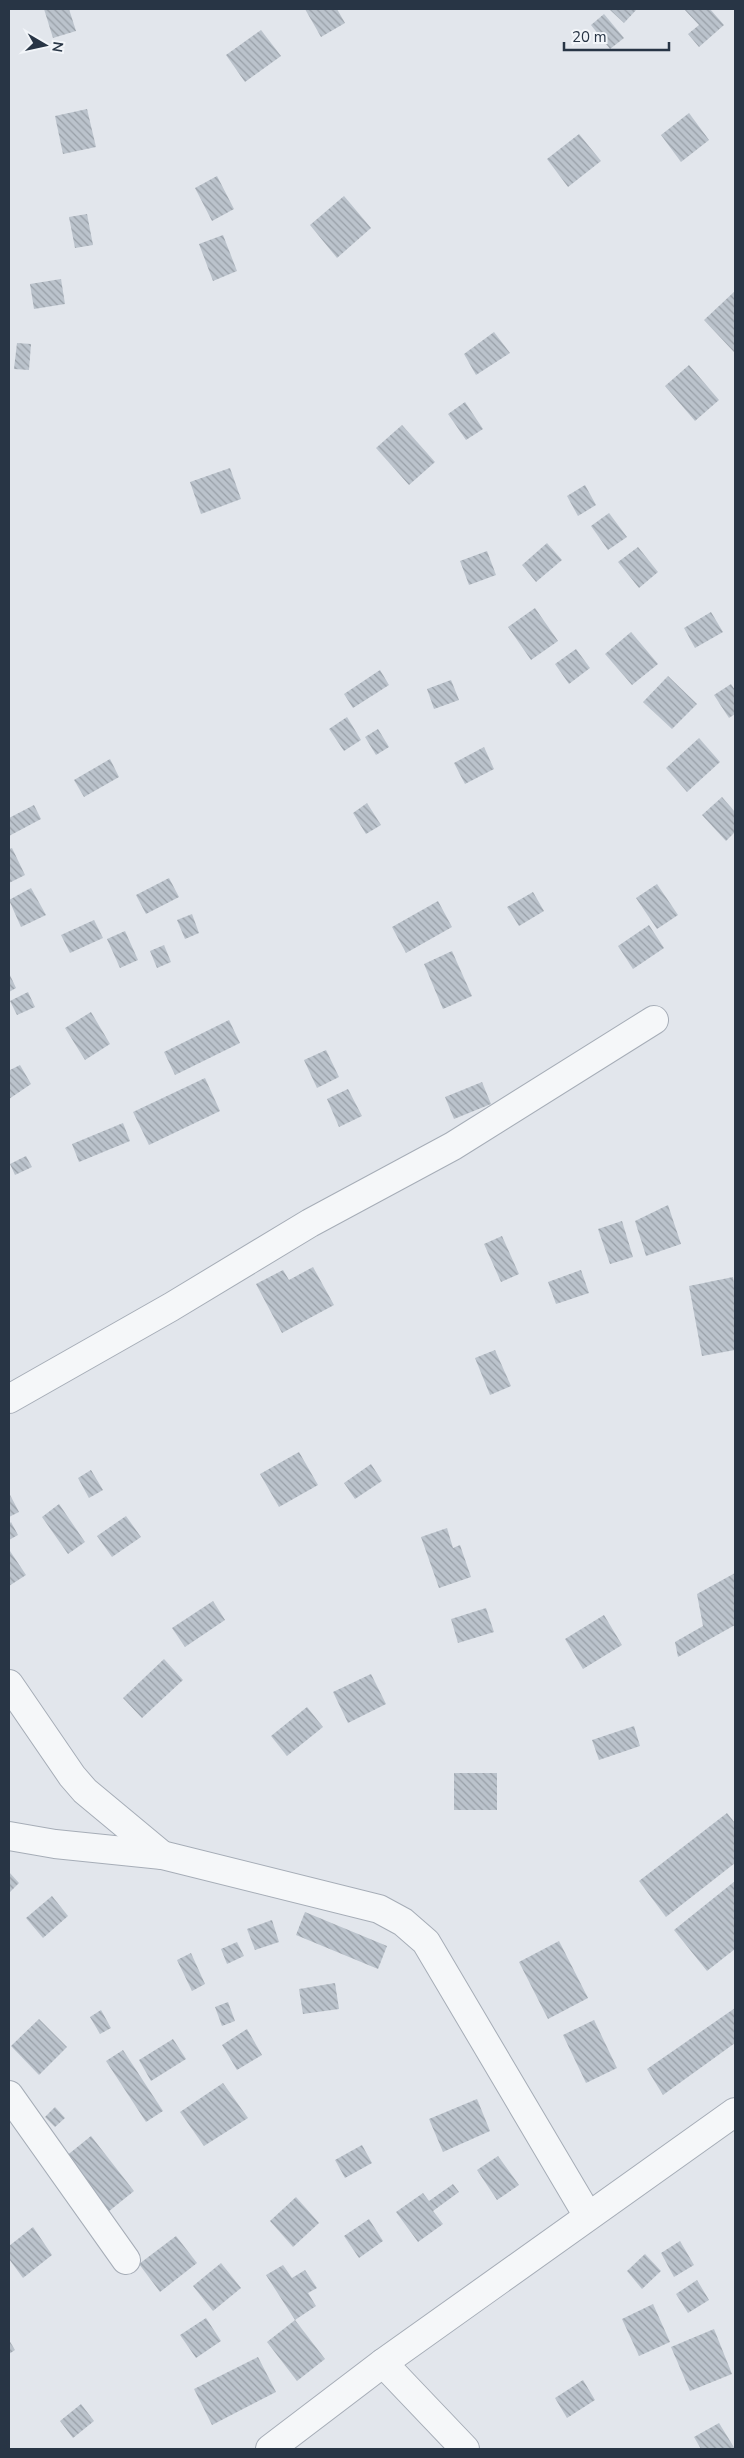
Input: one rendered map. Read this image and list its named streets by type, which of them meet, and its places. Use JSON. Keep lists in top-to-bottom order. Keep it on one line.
{"scale_bar":"20 m","north":"right"}
